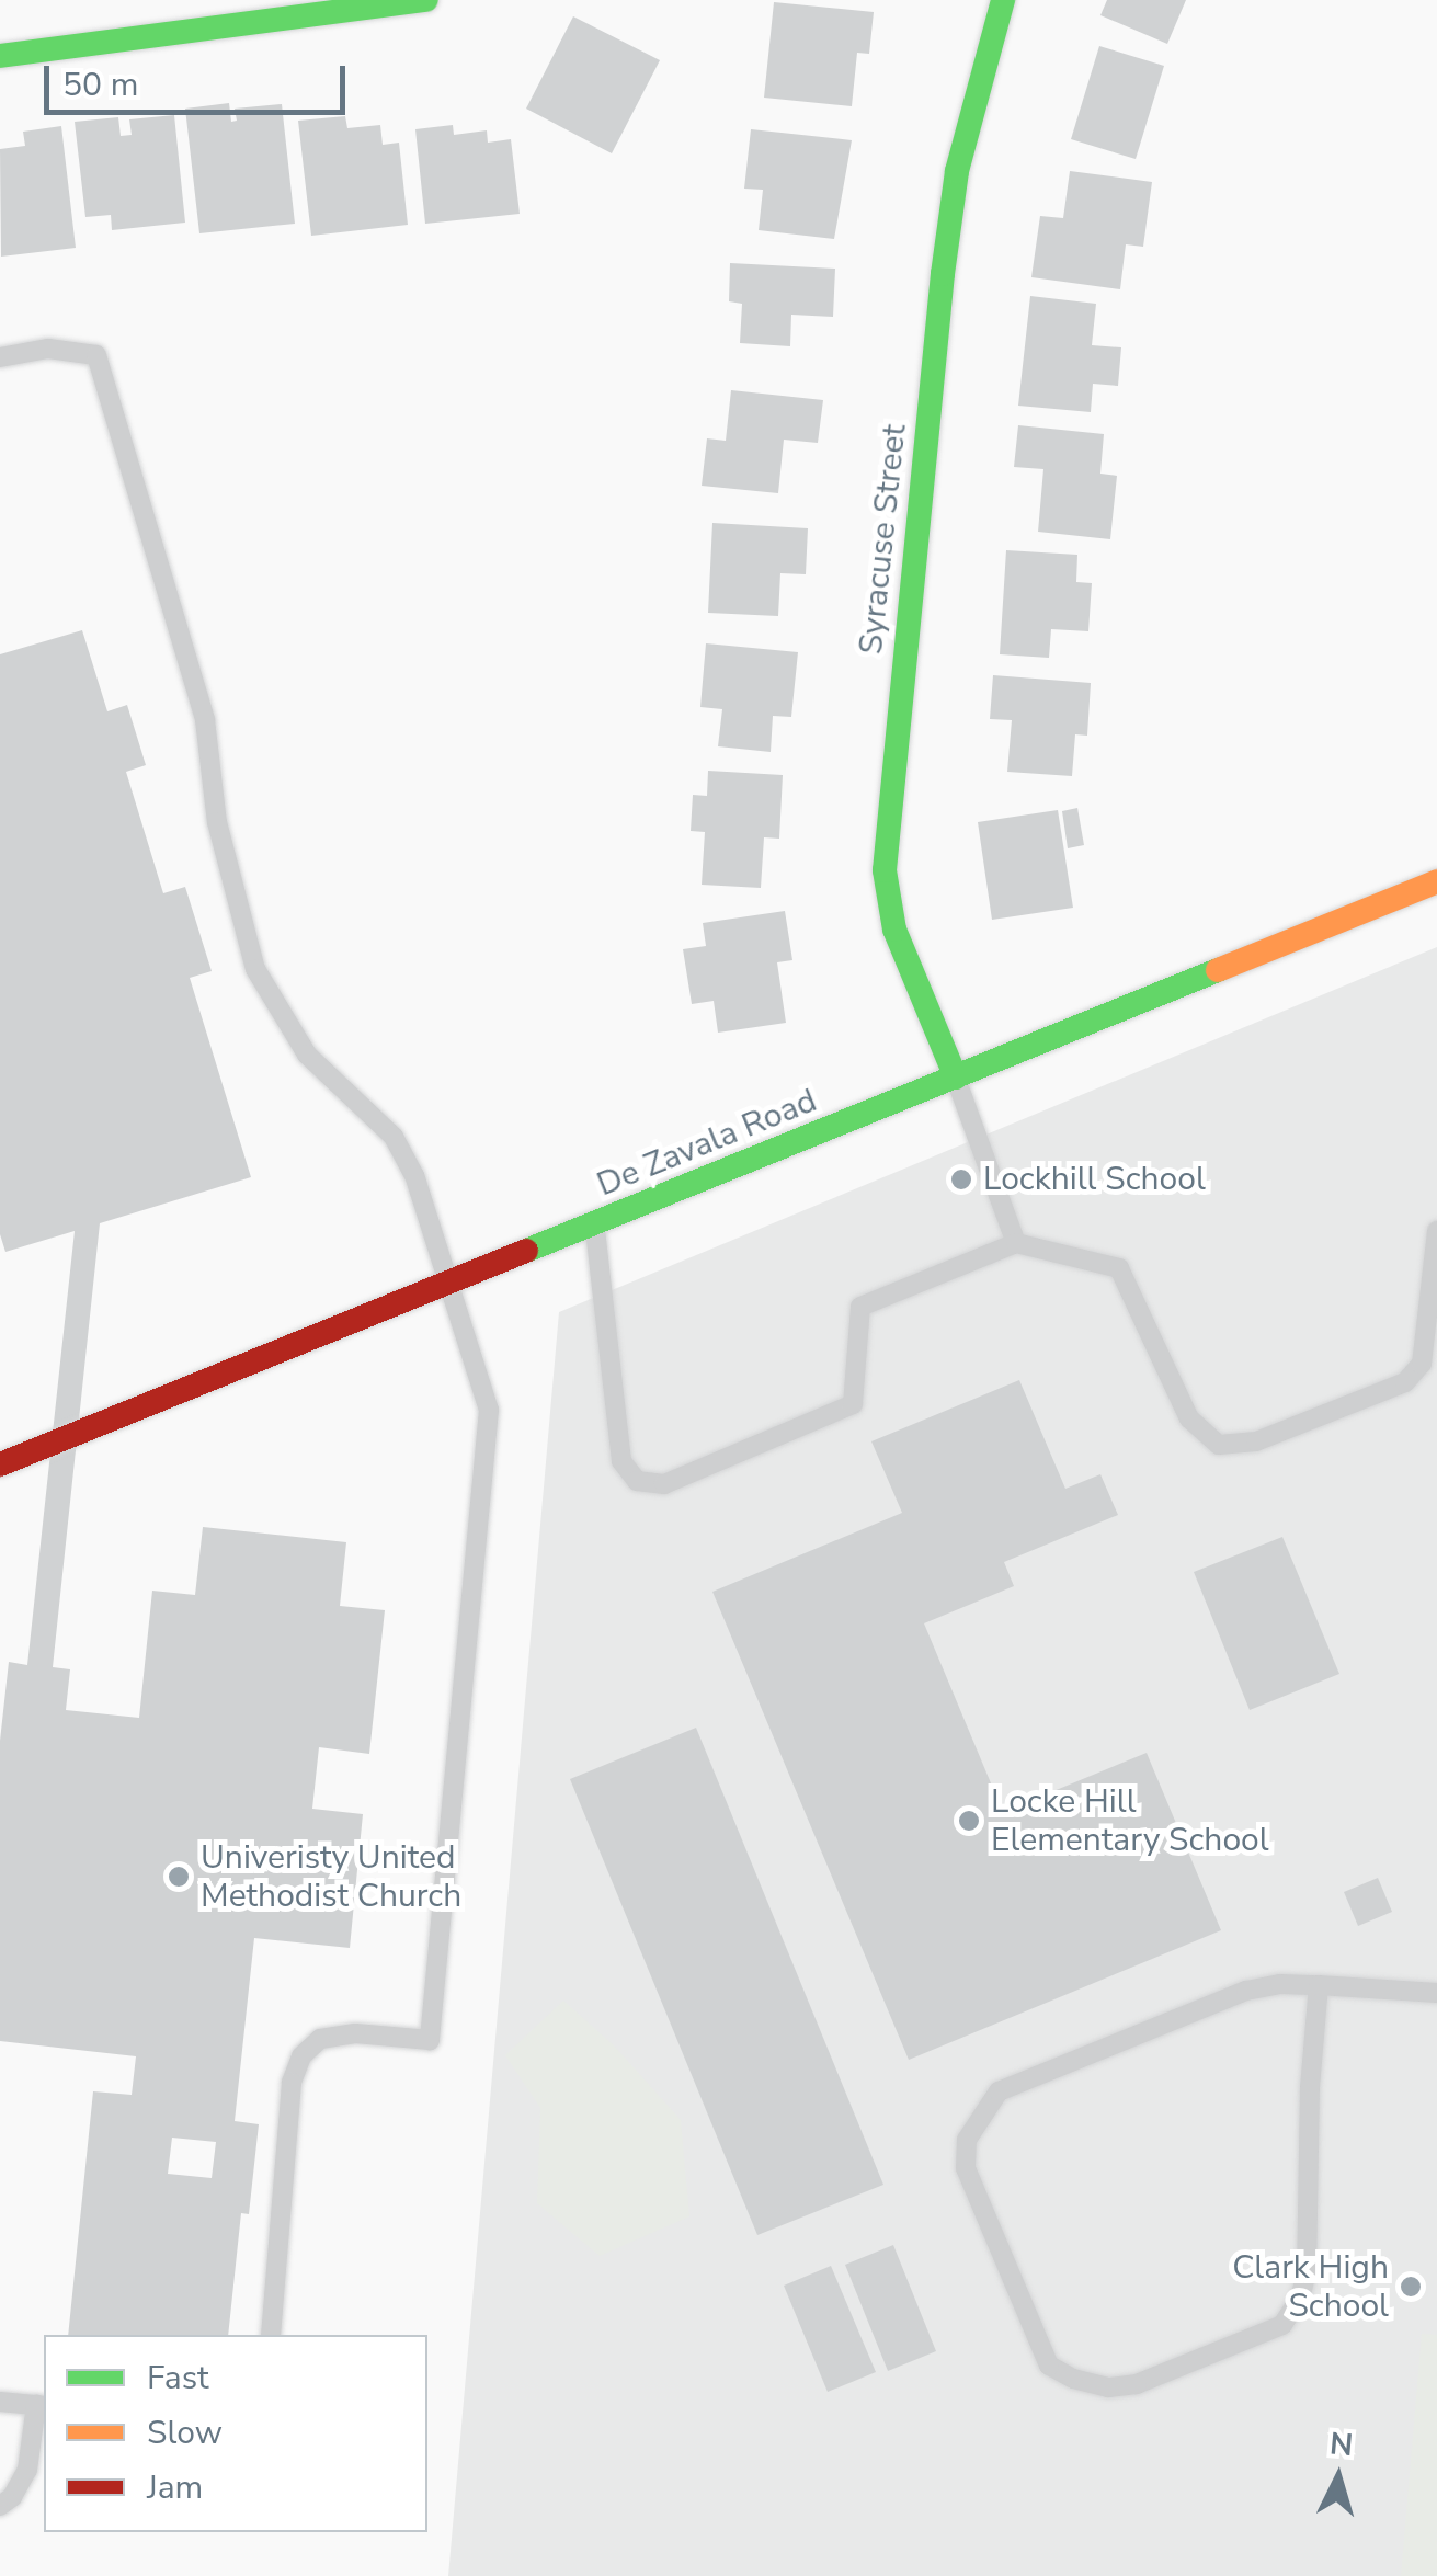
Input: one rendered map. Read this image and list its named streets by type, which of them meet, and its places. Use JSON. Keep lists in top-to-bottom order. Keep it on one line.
{"streets":{"main road":["Syracuse Street","De Zavala Road"]},"crossings":[["Syracuse Street","De Zavala Road"]],"places":["Lockhill School","Locke Hill Elementary School","Univeristy United Methodist Church","Clark High School"],"legend":["Fast","Slow","Jam"],"scale_bar":"50 m","north":"top"}
